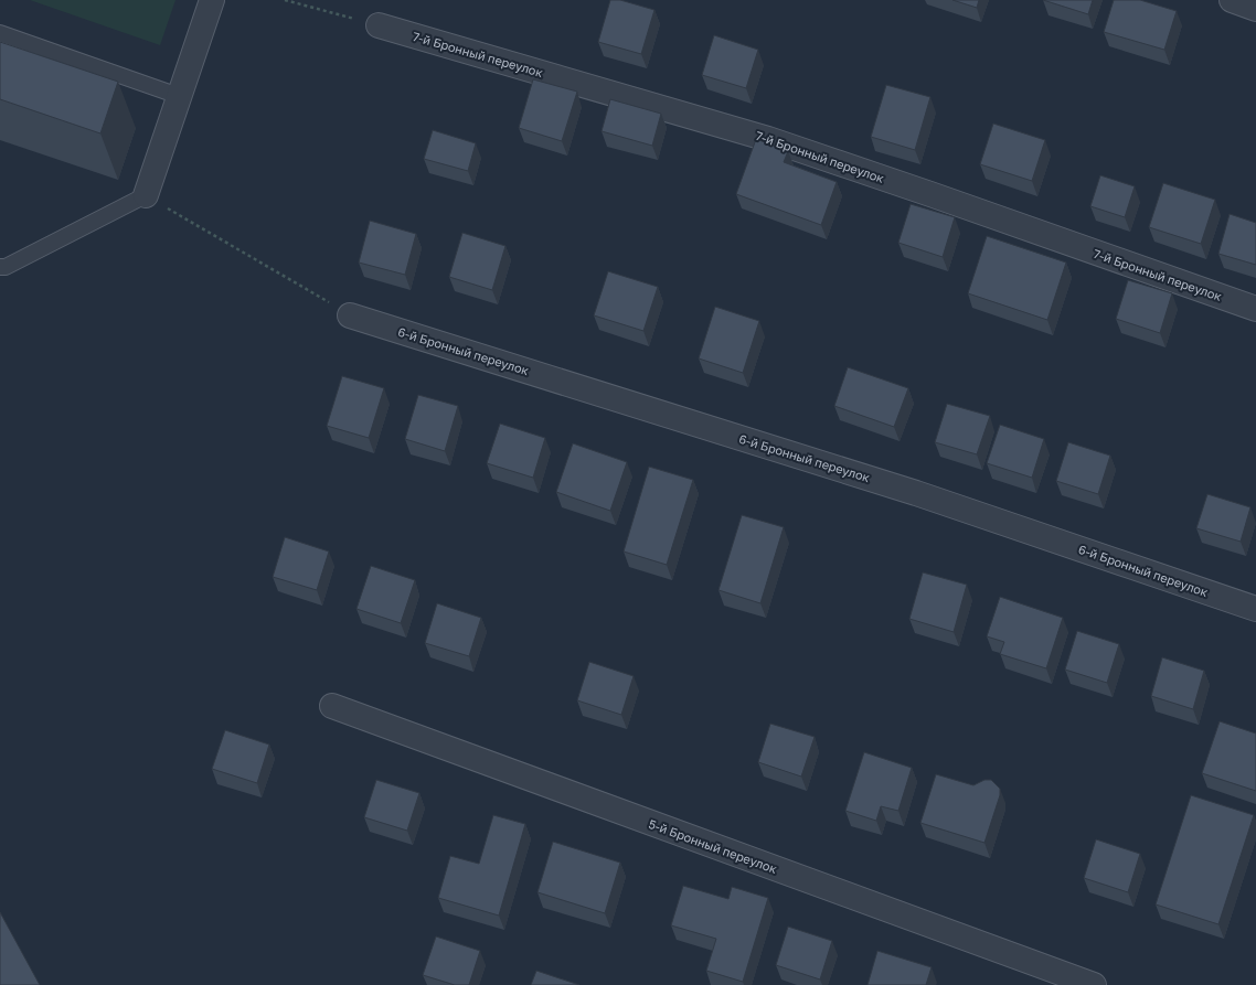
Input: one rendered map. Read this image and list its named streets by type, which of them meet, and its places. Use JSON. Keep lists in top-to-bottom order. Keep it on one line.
{"streets":{"street":["7-й Бронный переулок","6-й Бронный переулок","5-й Бронный переулок"]}}
